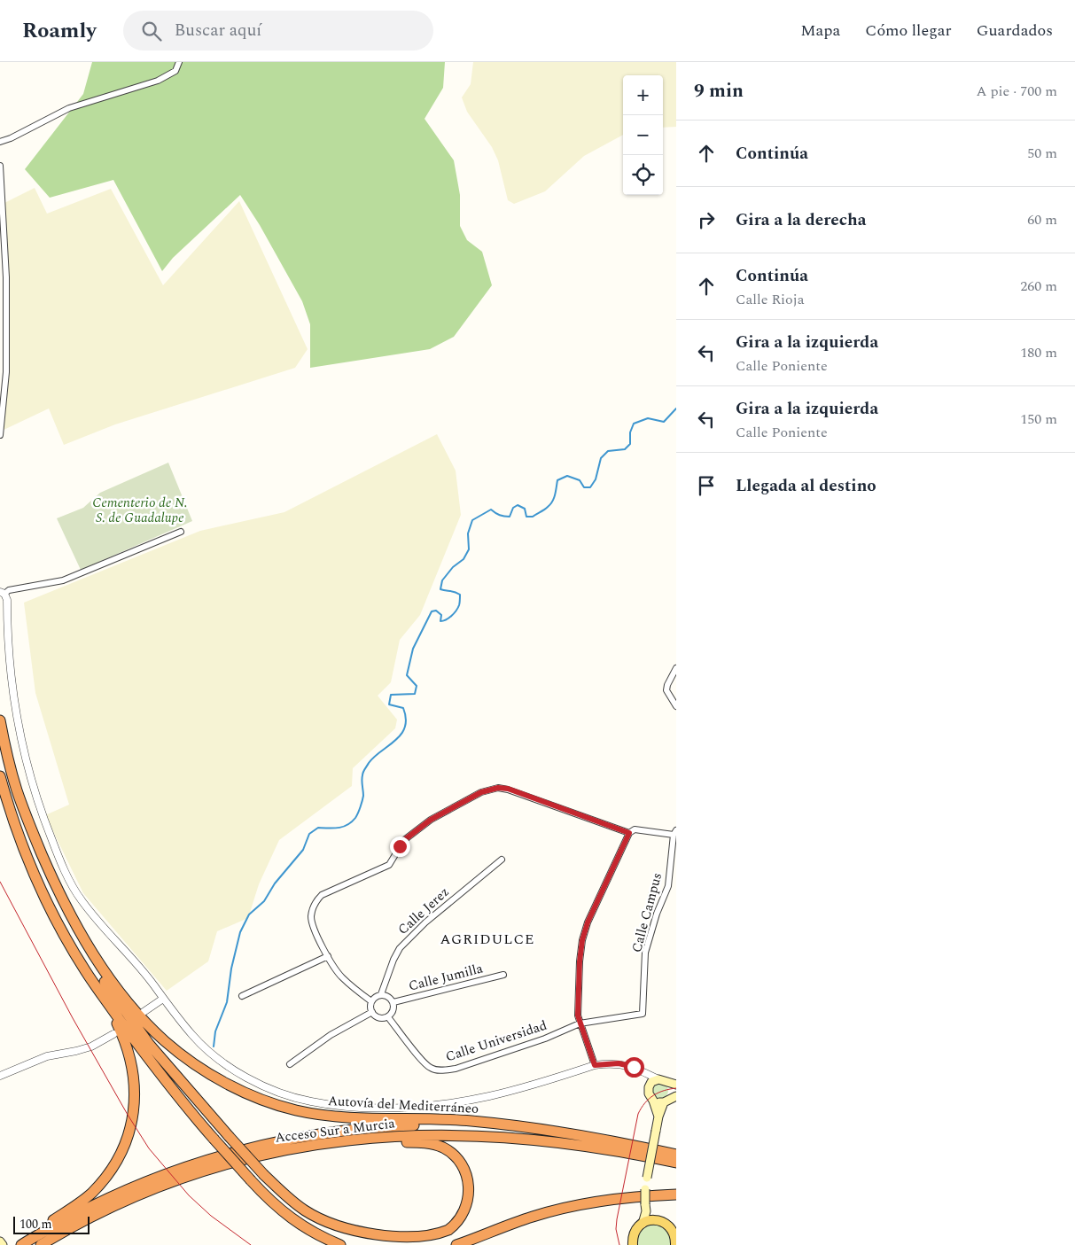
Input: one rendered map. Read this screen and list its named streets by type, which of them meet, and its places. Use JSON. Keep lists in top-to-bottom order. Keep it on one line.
{"streets":{"highway":["Autovía del Mediterráneo","Acceso Sur a Murcia"],"street":["Calle Jerez","Calle Campus","Calle Jumilla","Calle Universidad"]},"crossings":[["Calle Jerez","Calle Jumilla"],["Calle Jerez","Calle Universidad"],["Calle Campus","Calle Universidad"],["Calle Jumilla","Calle Universidad"],["Autovía del Mediterráneo","Acceso Sur a Murcia"]],"districts":["AGRIDULCE"],"parks":["Cementerio de N. S. de Guadalupe"],"scale_bar":"100 m","page":{"header":"Roamly","search":"Buscar aquí","nav":["Mapa","Cómo llegar","Guardados"],"heading":["9 min","A pie · 700 m"],"map_buttons":["+","−"],"list":[["Continúa","50 m"],["Gira a la derecha","60 m"],["Continúa","Calle Rioja","260 m"],["Gira a la izquierda","Calle Poniente","180 m"],["Gira a la izquierda","Calle Poniente","150 m"],"Llegada al destino"],"scale":"100 m"}}
